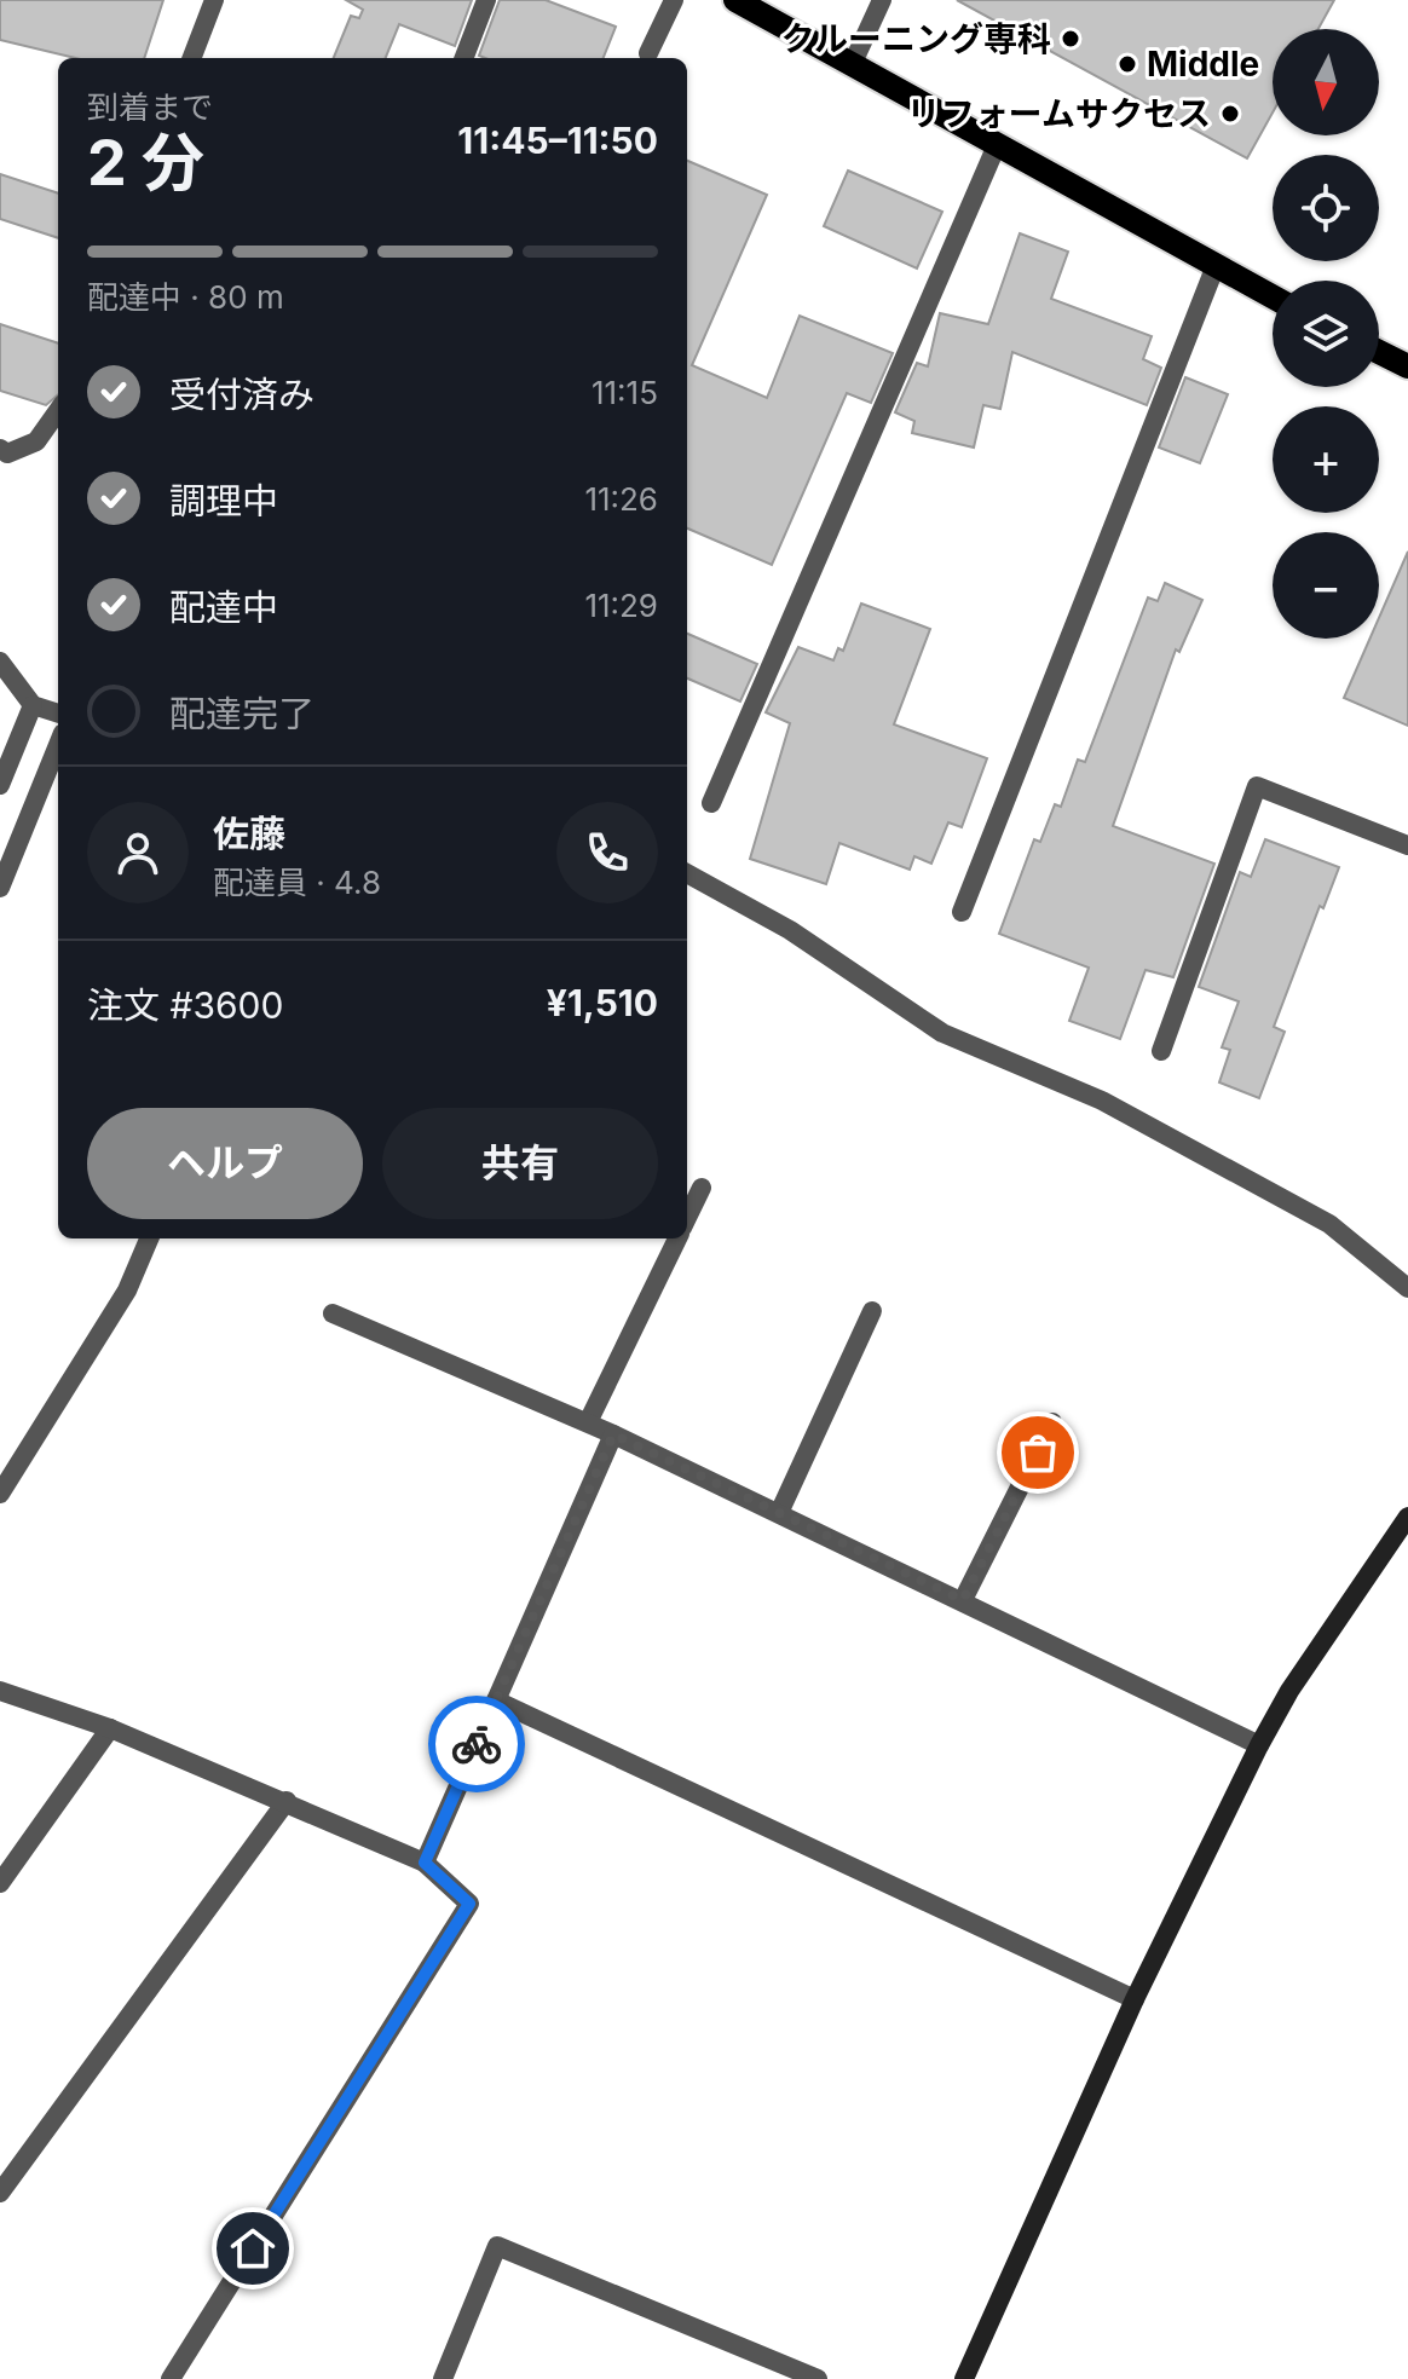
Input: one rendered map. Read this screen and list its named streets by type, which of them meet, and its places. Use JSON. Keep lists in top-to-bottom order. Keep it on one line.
{"places":["クルーニング専科","Middle","リフォームサクセス"],"north":"bottom","page":{"map_buttons":["+","−"],"heading":["2 分","到着まで","11:45–11:50"],"panel":["佐藤","配達員 · 4.8","注文 #3600","¥1,510"],"bar":"配達中 · 80 m","list":[["受付済み","11:15"],["調理中","11:26"],["配達中","11:29"],"配達完了"],"buttons":["ヘルプ","共有"]}}
